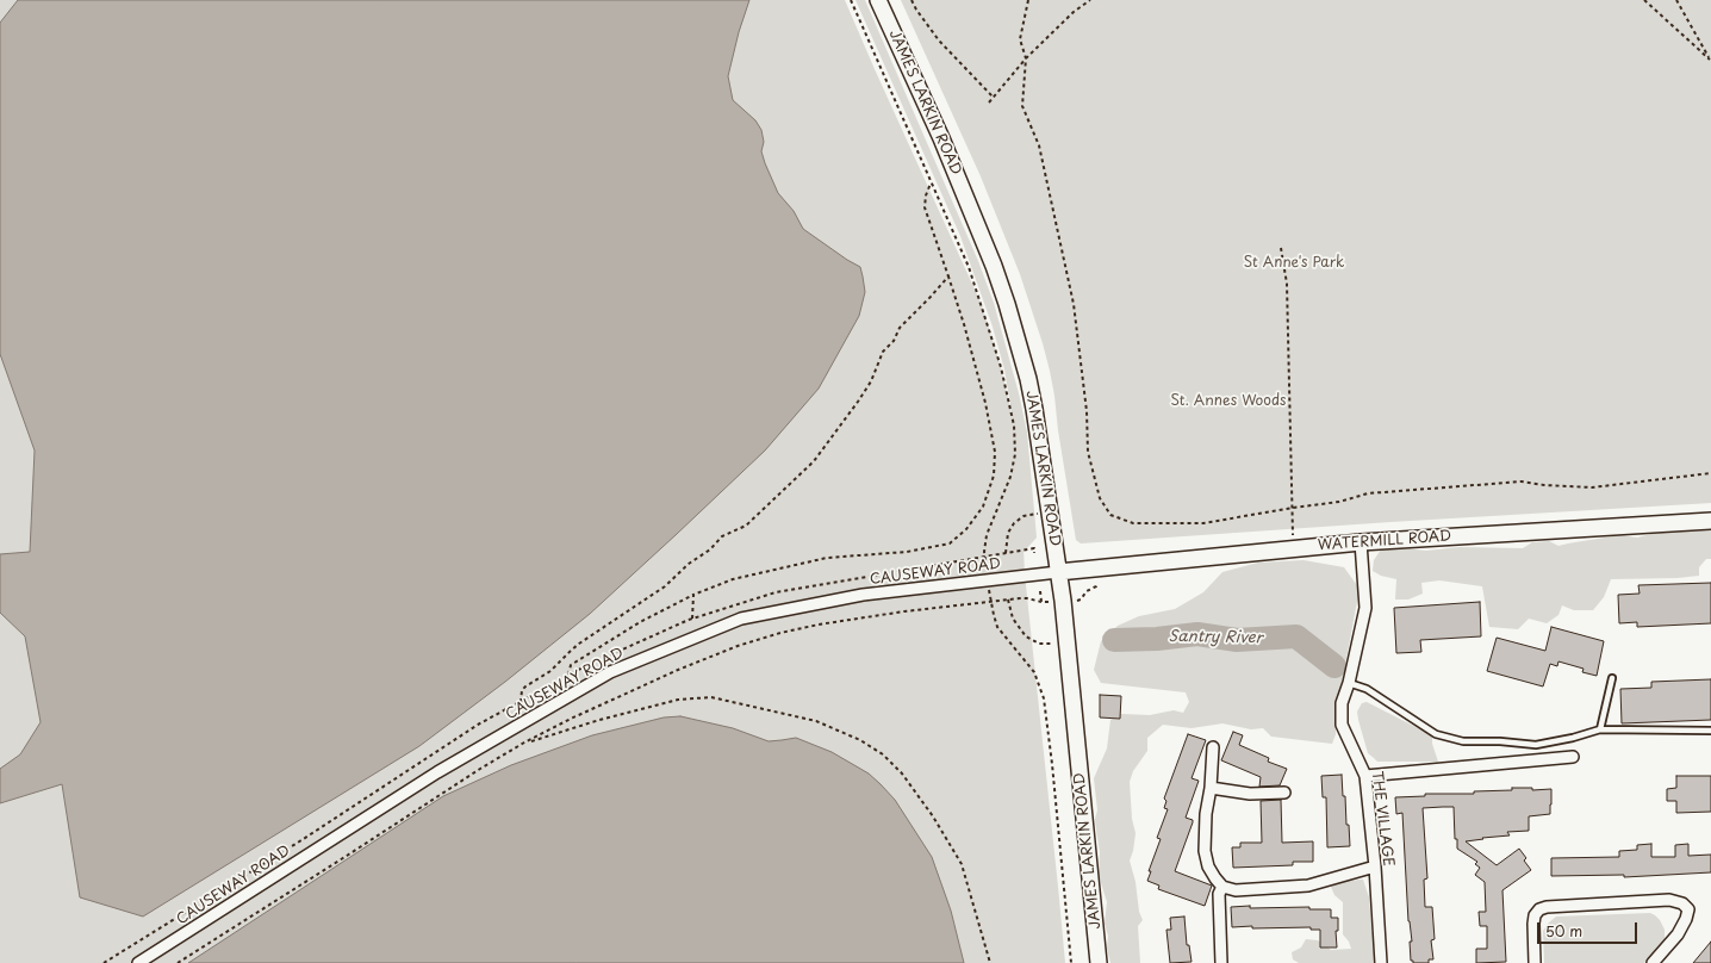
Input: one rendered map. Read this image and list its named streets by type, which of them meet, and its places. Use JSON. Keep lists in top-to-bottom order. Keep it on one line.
{"streets":{"main road":["JAMES LARKIN ROAD","WATERMILL ROAD"],"street":["CAUSEWAY ROAD","THE VILLAGE"]},"crossings":[["JAMES LARKIN ROAD","WATERMILL ROAD"],["JAMES LARKIN ROAD","CAUSEWAY ROAD"],["WATERMILL ROAD","CAUSEWAY ROAD"],["WATERMILL ROAD","THE VILLAGE"]],"water":["Santry River"],"parks":["St Anne's Park","St. Annes Woods"],"scale_bar":"50 m"}
